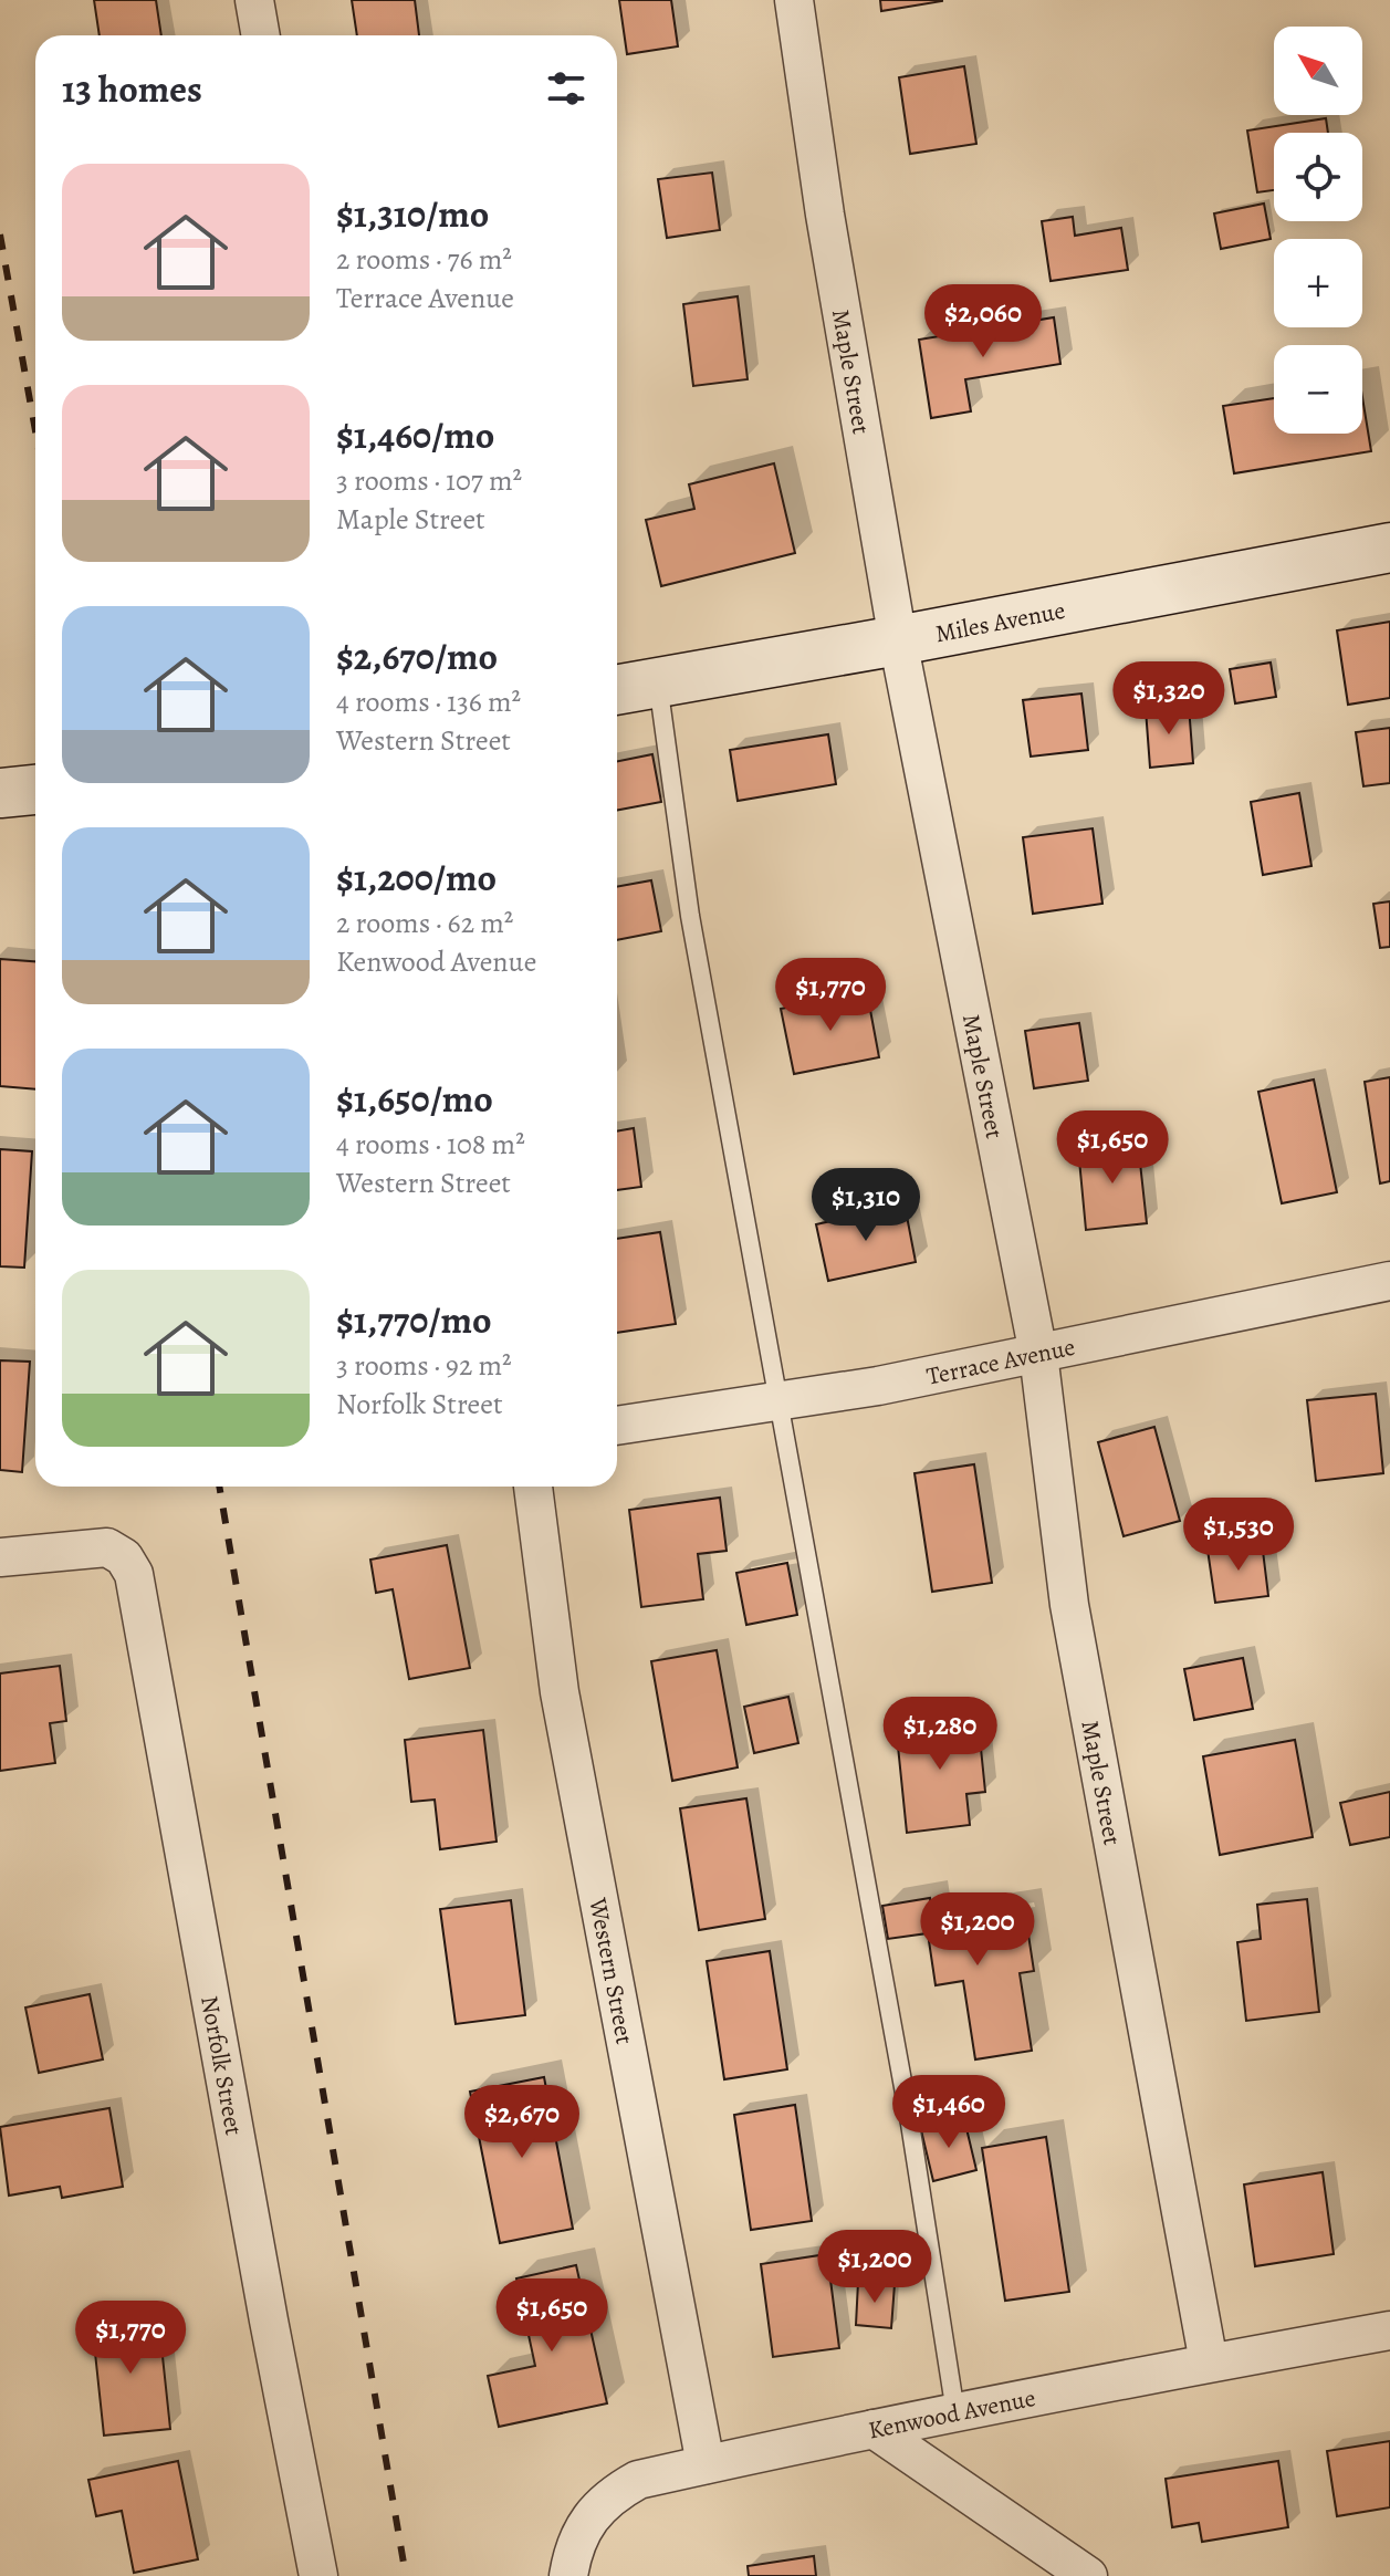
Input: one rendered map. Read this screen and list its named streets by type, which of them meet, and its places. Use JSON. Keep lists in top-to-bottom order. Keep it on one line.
{"streets":{"street":["Maple Street","Miles Avenue","Terrace Avenue","Western Street","Norfolk Street","Kenwood Avenue"]},"crossings":[["Maple Street","Miles Avenue"],["Maple Street","Terrace Avenue"],["Maple Street","Kenwood Avenue"],["Western Street","Kenwood Avenue"]],"north":"top left","page":{"map_buttons":["+","−"],"heading":"13 homes","list":[{"name":"$1,310/mo","note":"2 rooms · 76 m² · Terrace Avenue"},{"name":"$1,460/mo","note":"3 rooms · 107 m² · Maple Street"},{"name":"$2,670/mo","note":"4 rooms · 136 m² · Western Street"},{"name":"$1,200/mo","note":"2 rooms · 62 m² · Kenwood Avenue"},{"name":"$1,650/mo","note":"4 rooms · 108 m² · Western Street"},{"name":"$1,770/mo","note":"3 rooms · 92 m² · Norfolk Street"}],"price":["$2,060","$1,320","$1,770","$1,650","$1,310","$1,530","$1,280","$1,200","$1,460","$2,670","$1,200","$1,650","$1,770"]}}
